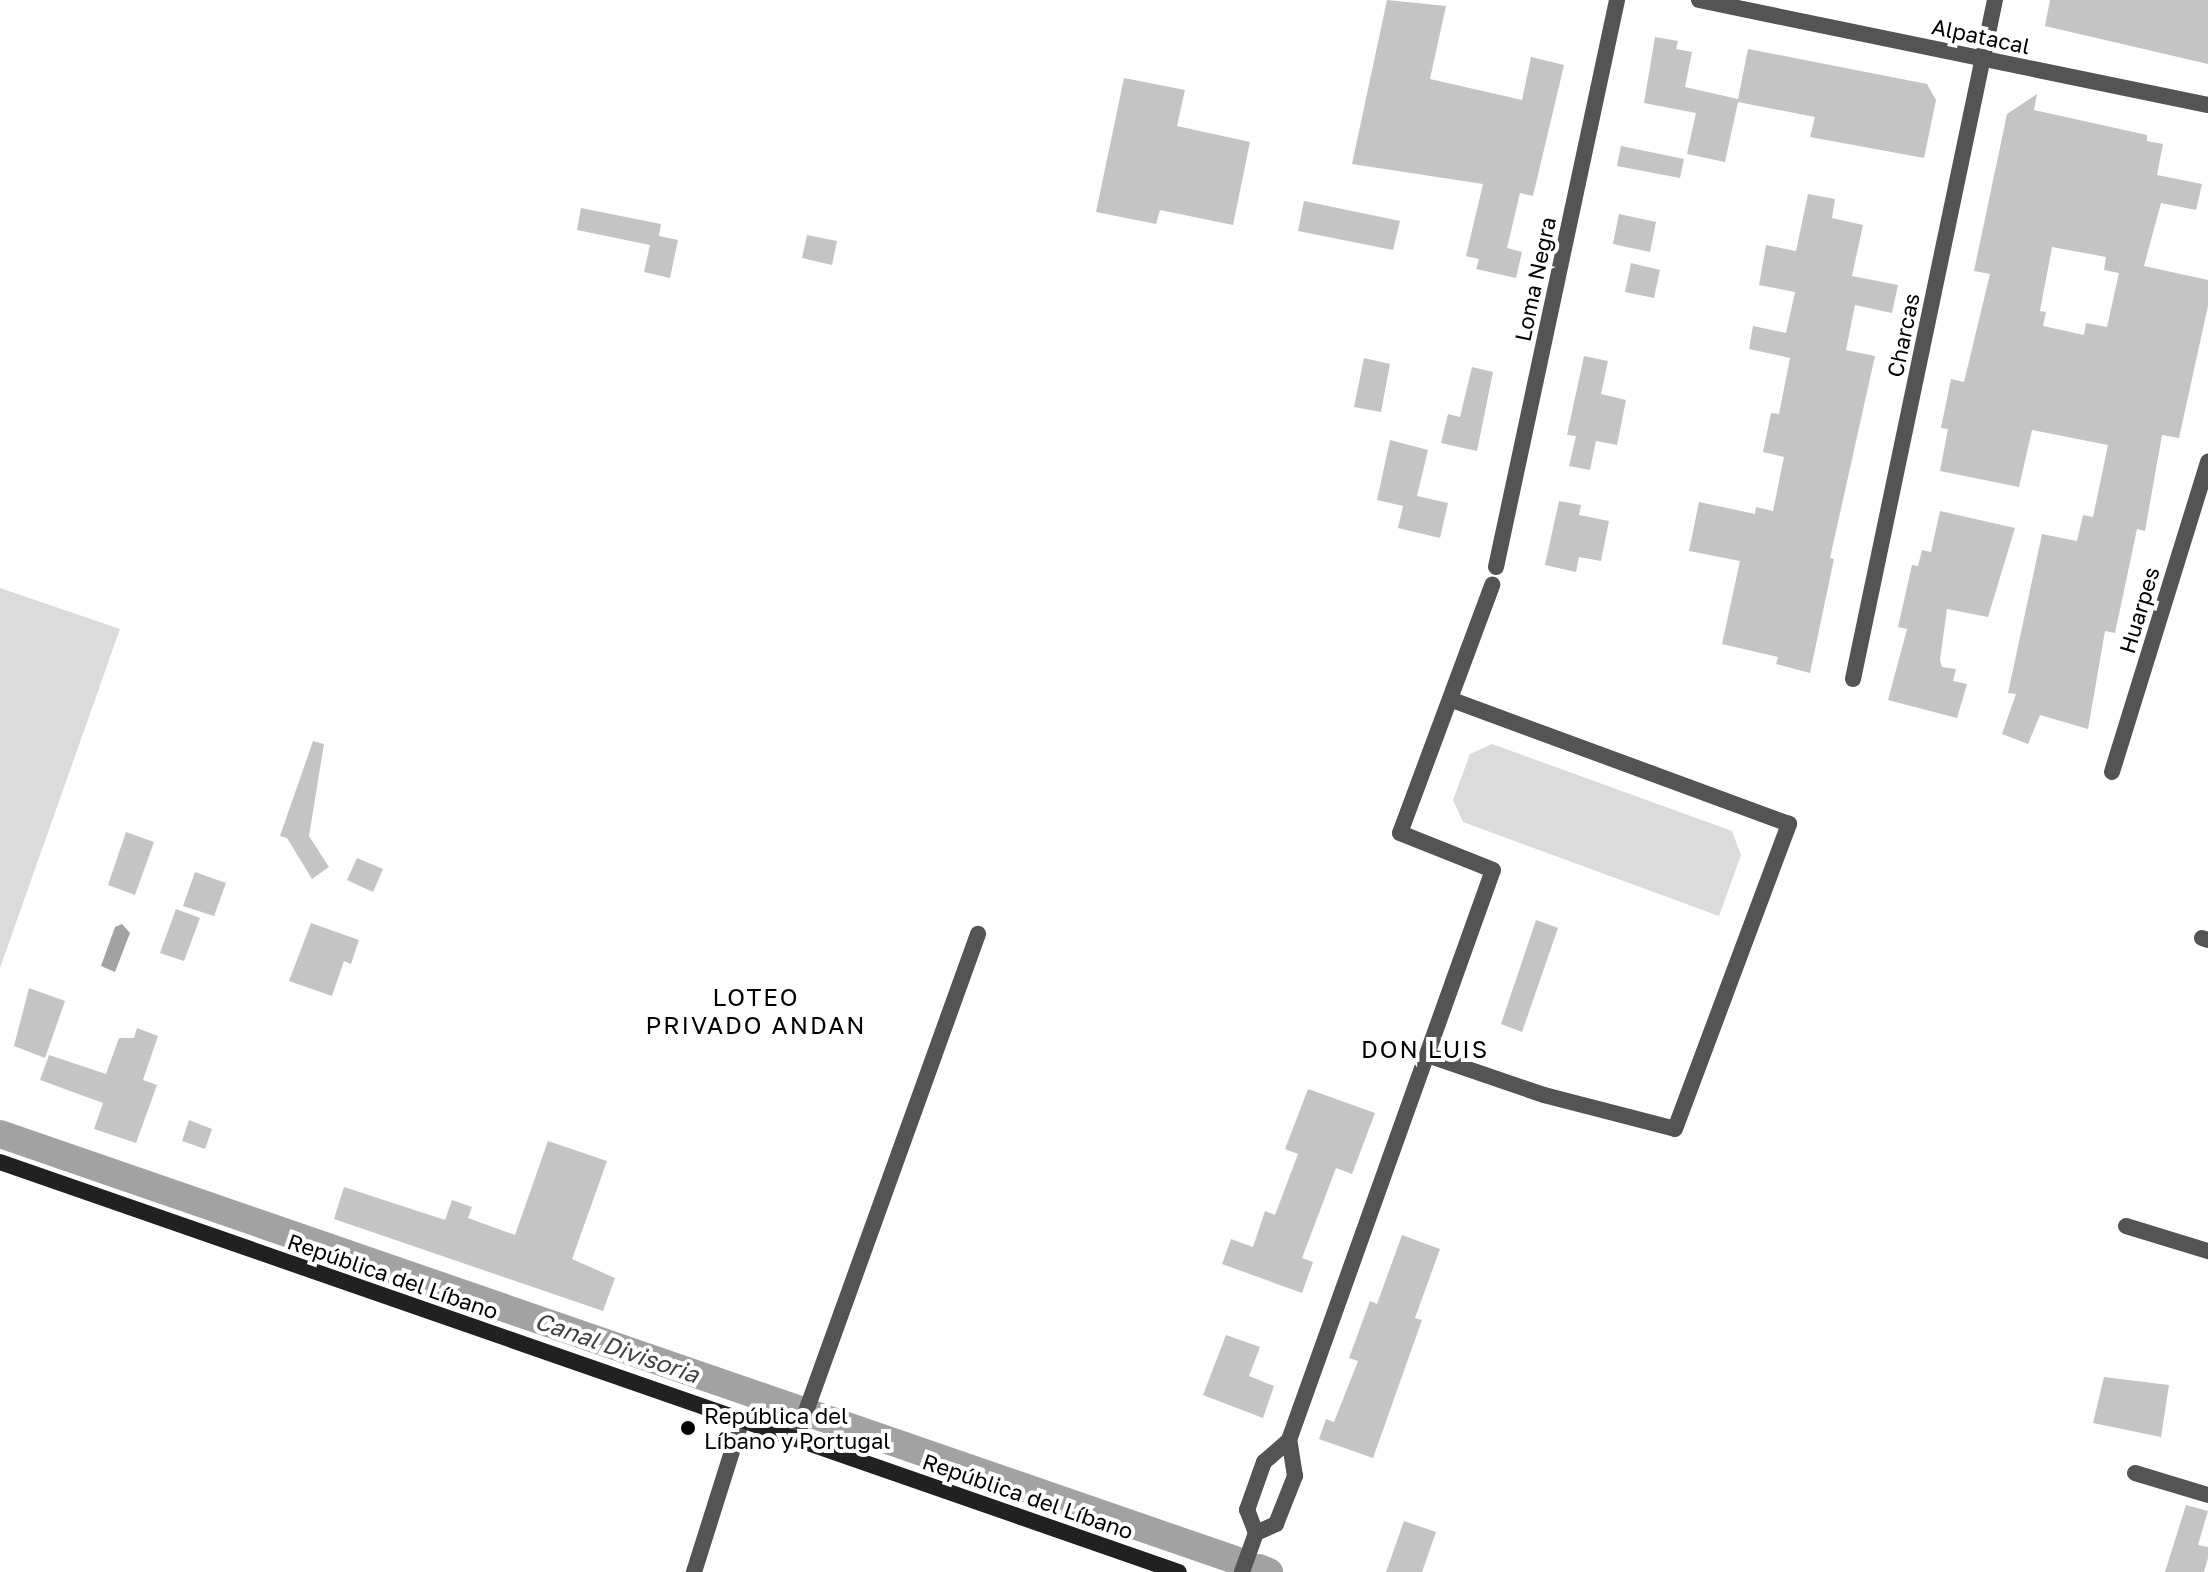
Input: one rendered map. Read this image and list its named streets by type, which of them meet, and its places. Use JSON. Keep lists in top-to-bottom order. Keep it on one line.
{"streets":{"main road":["República del Líbano"],"street":["Alpatacal","Loma Negra","Charcas","Huarpes"]},"crossings":[["Alpatacal","Charcas"]],"districts":["LOTEO PRIVADO ANDAN","DON LUIS"],"water":["Canal Divisoria"],"places":["República del Líbano y Portugal"]}
